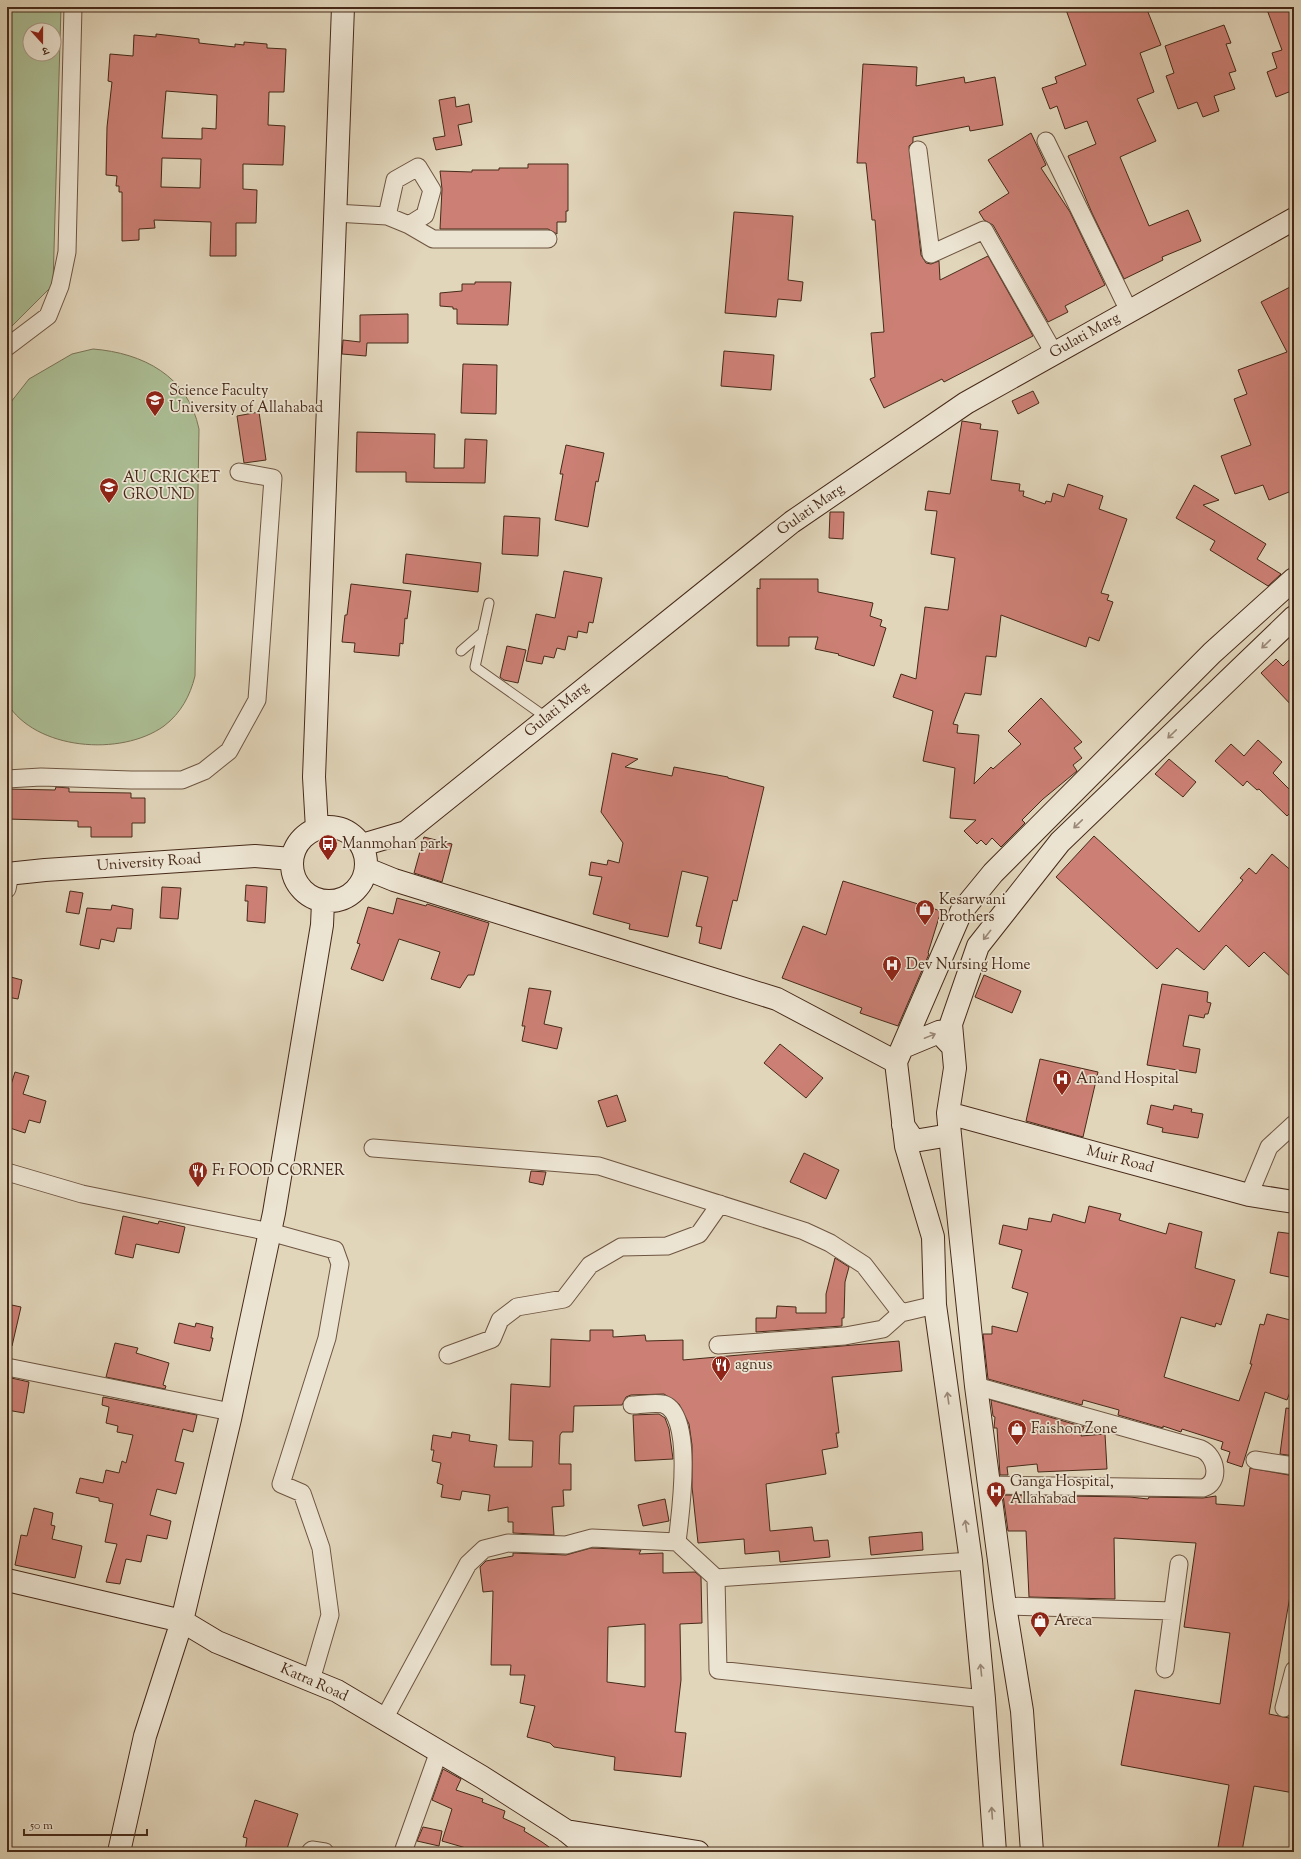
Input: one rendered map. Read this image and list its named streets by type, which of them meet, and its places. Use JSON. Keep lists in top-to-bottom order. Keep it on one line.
{"streets":{"main road":["Gulati Marg","University Road","Muir Road","Katra Road"]},"crossings":[["Gulati Marg","University Road"]],"places":{"school or university":["Science Faculty University of Allahabad","AU CRICKET GROUND"],"bus stop":["Manmohan park"],"shop":["Kesarwani Brothers","Faishon Zone","Areca"],"hospital":["Dev Nursing Home","Anand Hospital","Ganga Hospital, Allahabad"],"restaurant":["F1 FOOD CORNER","agnus"]},"scale_bar":"50 m","north":"bottom"}
